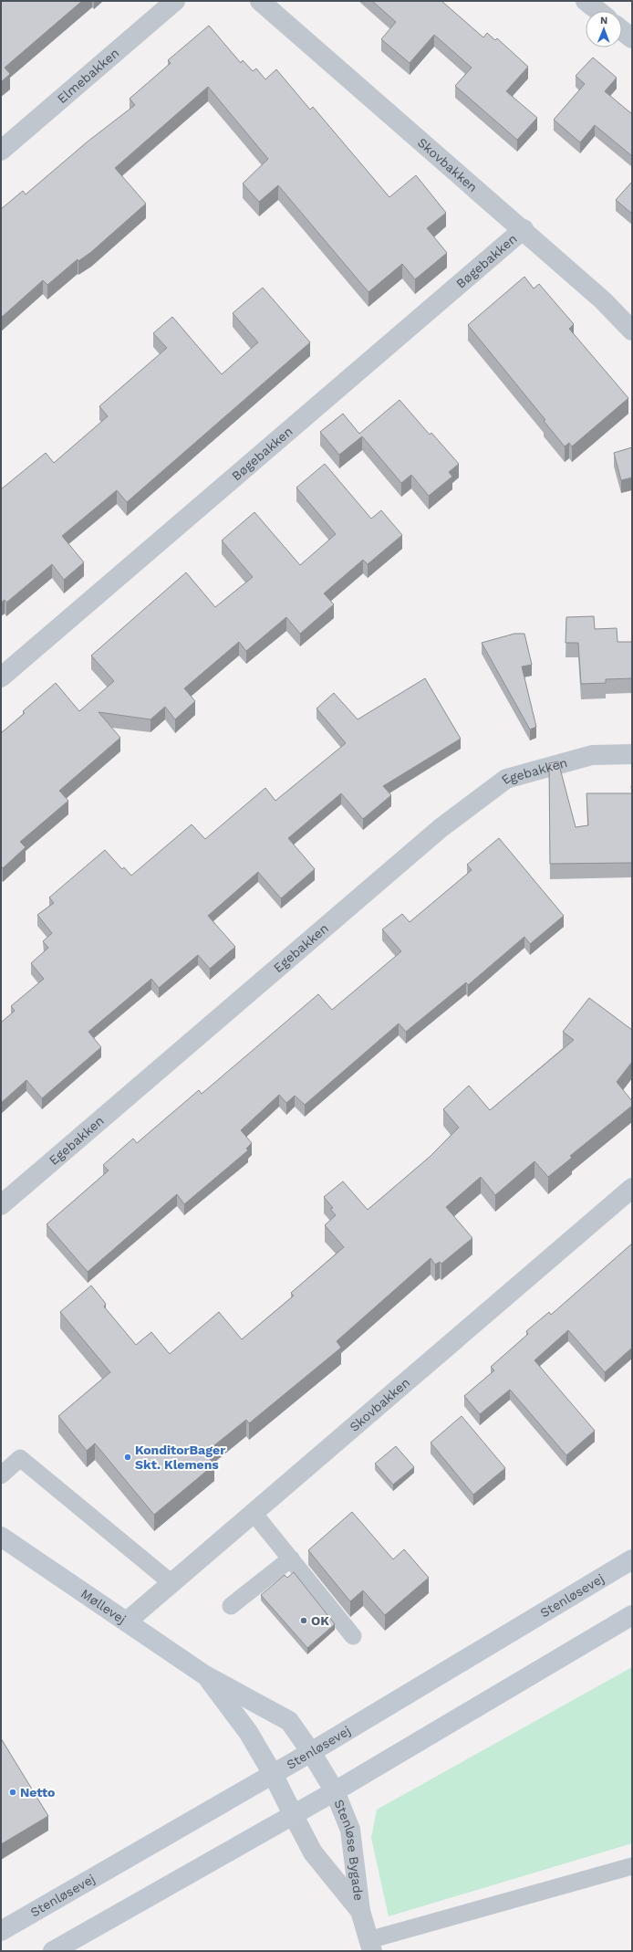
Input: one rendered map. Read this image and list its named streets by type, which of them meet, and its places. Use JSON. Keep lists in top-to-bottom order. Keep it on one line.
{"streets":{"street":["Elmebakken","Skovbakken","Bøgebakken","Egebakken","Stenløsevej","Møllevej","Stenløse Bygade"]},"crossings":[["Skovbakken","Bøgebakken"],["Skovbakken","Møllevej"],["Stenløsevej","Møllevej"],["Møllevej","Stenløse Bygade"]],"places":["KonditorBager Skt. Klemens","OK","Netto"],"north":"top"}
